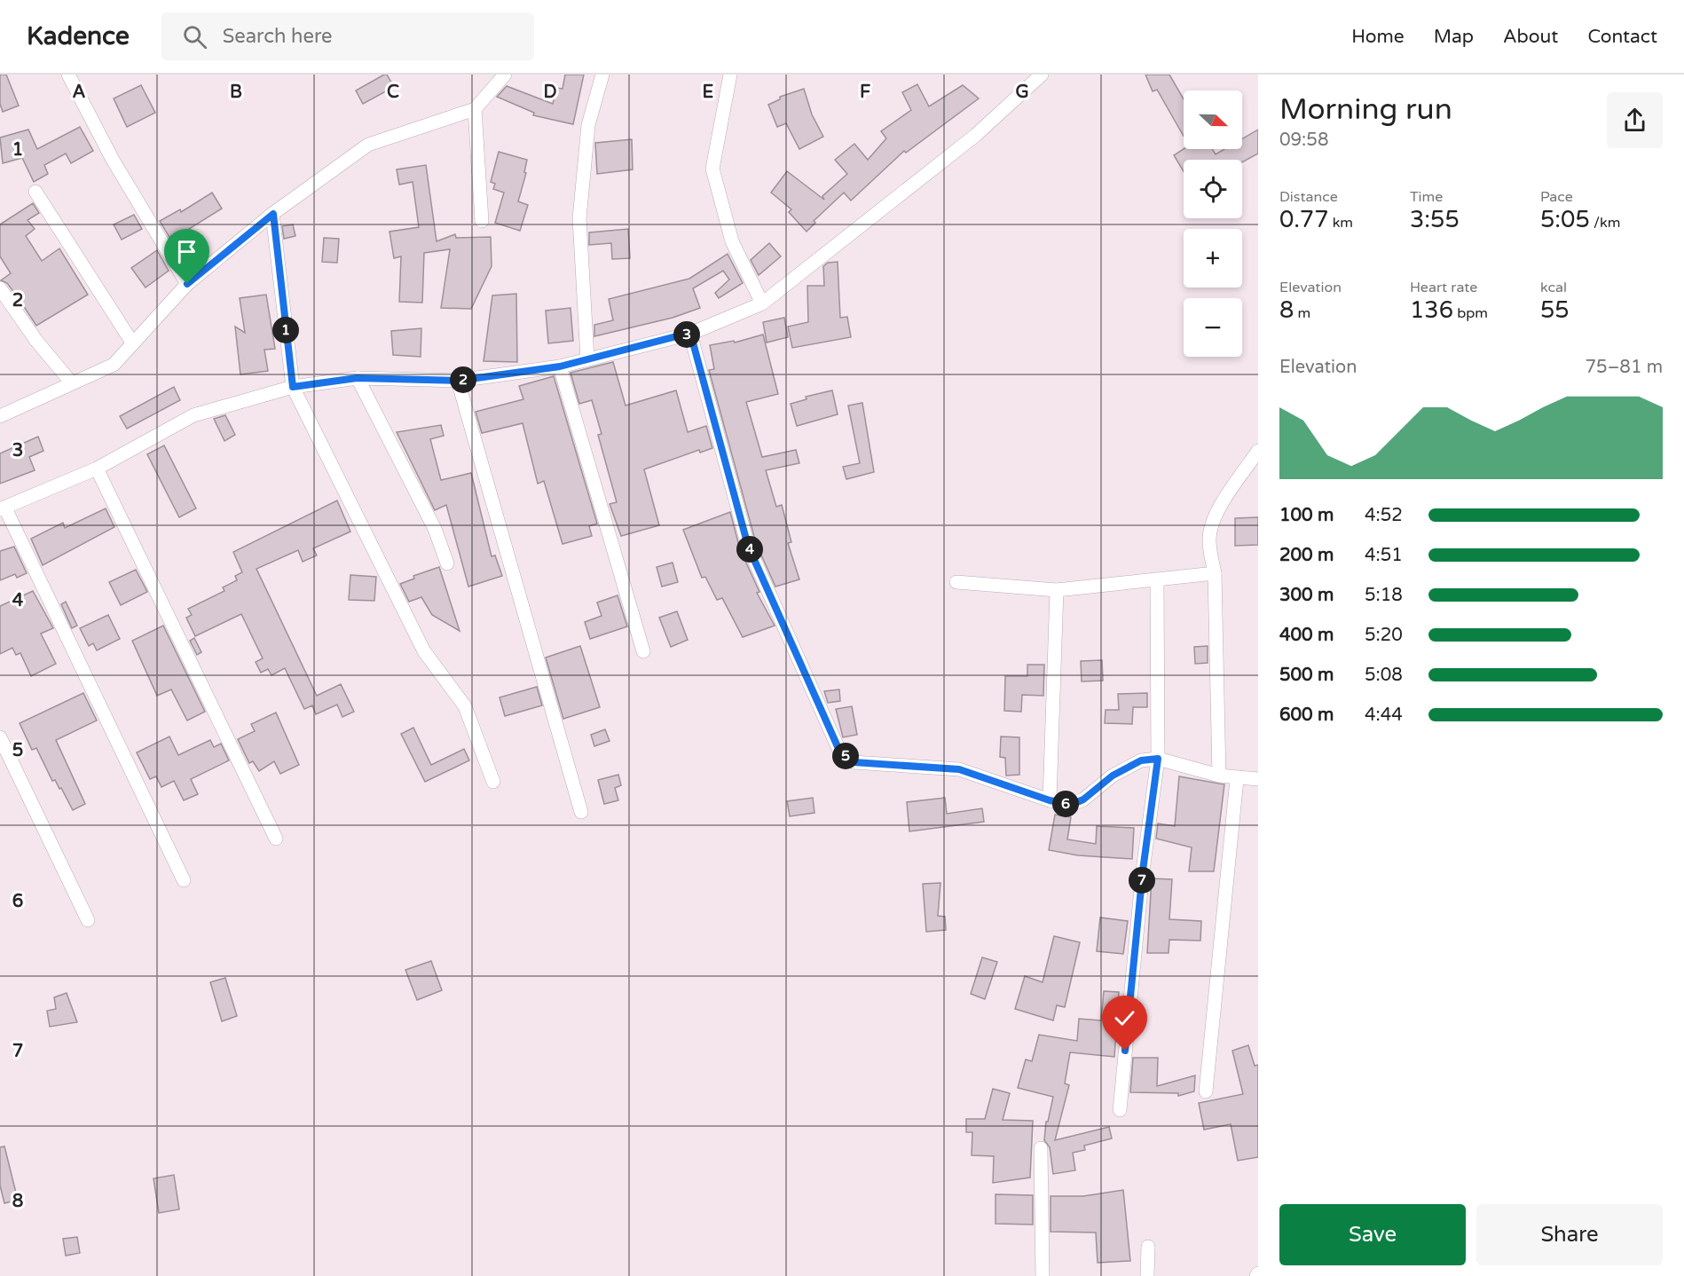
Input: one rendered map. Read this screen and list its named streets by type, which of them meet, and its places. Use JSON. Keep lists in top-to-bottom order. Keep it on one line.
{"north":"right","page":{"header":"Kadence","search":"Search here","nav":["Home","Map","About","Contact"],"heading":["Morning run","09:58"],"map_buttons":["+","−"],"stats":[["Distance","0.77 km"],["Time","3:55"],["Pace","5:05 /km"],["Elevation","8 m"],["Heart rate","136 bpm"],["kcal","55"]],"pins":["1","3","2","4","5","6","7"],"chart":["Elevation","75–81 m"],"list":[{"name":"100 m","note":"4:52"},{"name":"200 m","note":"4:51"},{"name":"300 m","note":"5:18"},{"name":"400 m","note":"5:20"},{"name":"500 m","note":"5:08"},{"name":"600 m","note":"4:44"}],"buttons":["Save","Share"]},"grid":{"columns":["A","B","C","D","E","F","G"],"rows":["1","2","3","4","5","6","7","8"]}}
